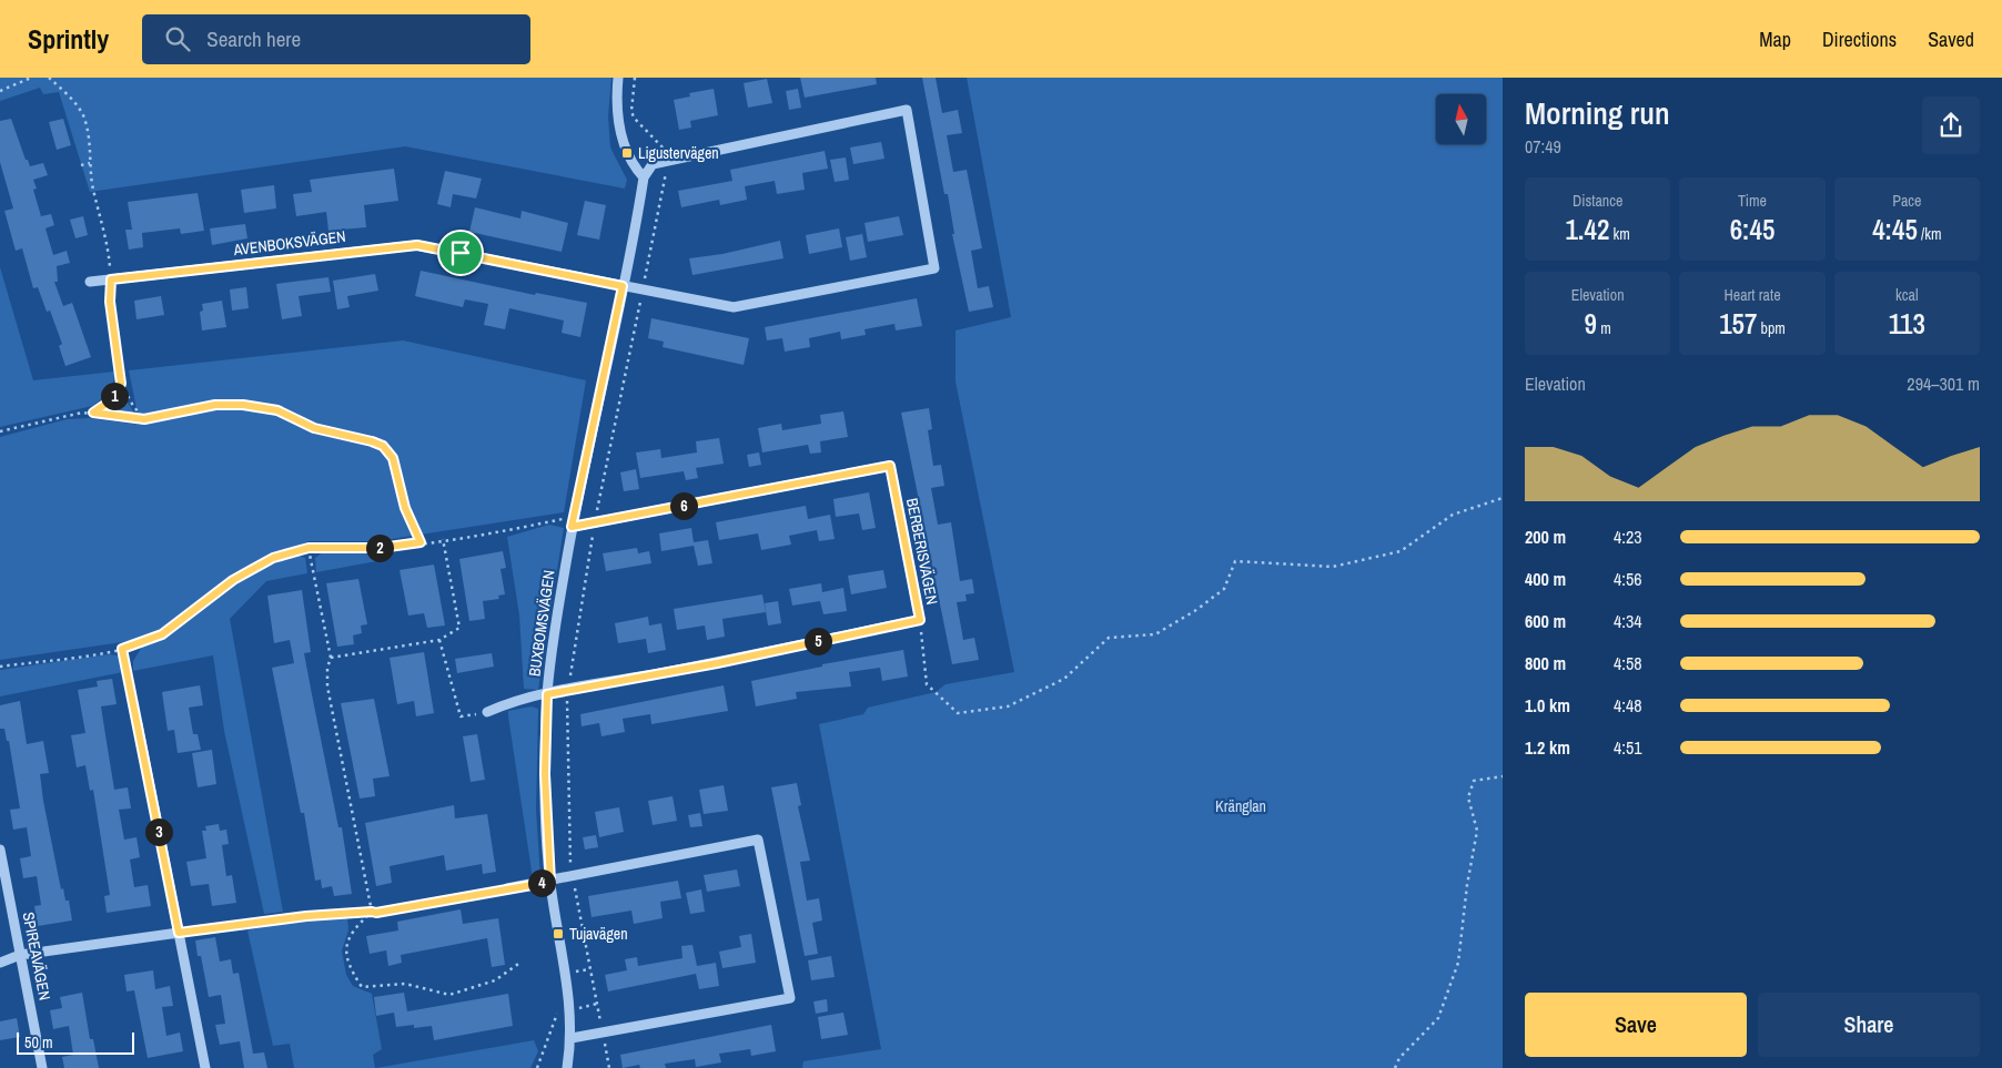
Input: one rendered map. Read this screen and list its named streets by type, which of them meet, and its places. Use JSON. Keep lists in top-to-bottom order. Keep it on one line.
{"streets":{"street":["AVENBOKSVÄGEN","BERBERISVÄGEN","BUXBOMSVÄGEN","SPIREAVÄGEN"]},"crossings":[["AVENBOKSVÄGEN","BUXBOMSVÄGEN"],["BERBERISVÄGEN","BUXBOMSVÄGEN"]],"parks":["Kränglan"],"places":{"transit":["Ligustervägen","Tujavägen"]},"scale_bar":"50 m","north":"top","page":{"header":"Sprintly","search":"Search here","nav":["Map","Directions","Saved"],"heading":["Morning run","07:49"],"stats":[["Distance","1.42 km"],["Time","6:45"],["Pace","4:45 /km"],["Elevation","9 m"],["Heart rate","157 bpm"],["kcal","113"]],"chart":["Elevation","294–301 m"],"pins":["1","6","2","5","3","4"],"list":[{"name":"200 m","note":"4:23"},{"name":"400 m","note":"4:56"},{"name":"600 m","note":"4:34"},{"name":"800 m","note":"4:58"},{"name":"1.0 km","note":"4:48"},{"name":"1.2 km","note":"4:51"}],"buttons":["Save","Share"],"scale":"50 m"}}
